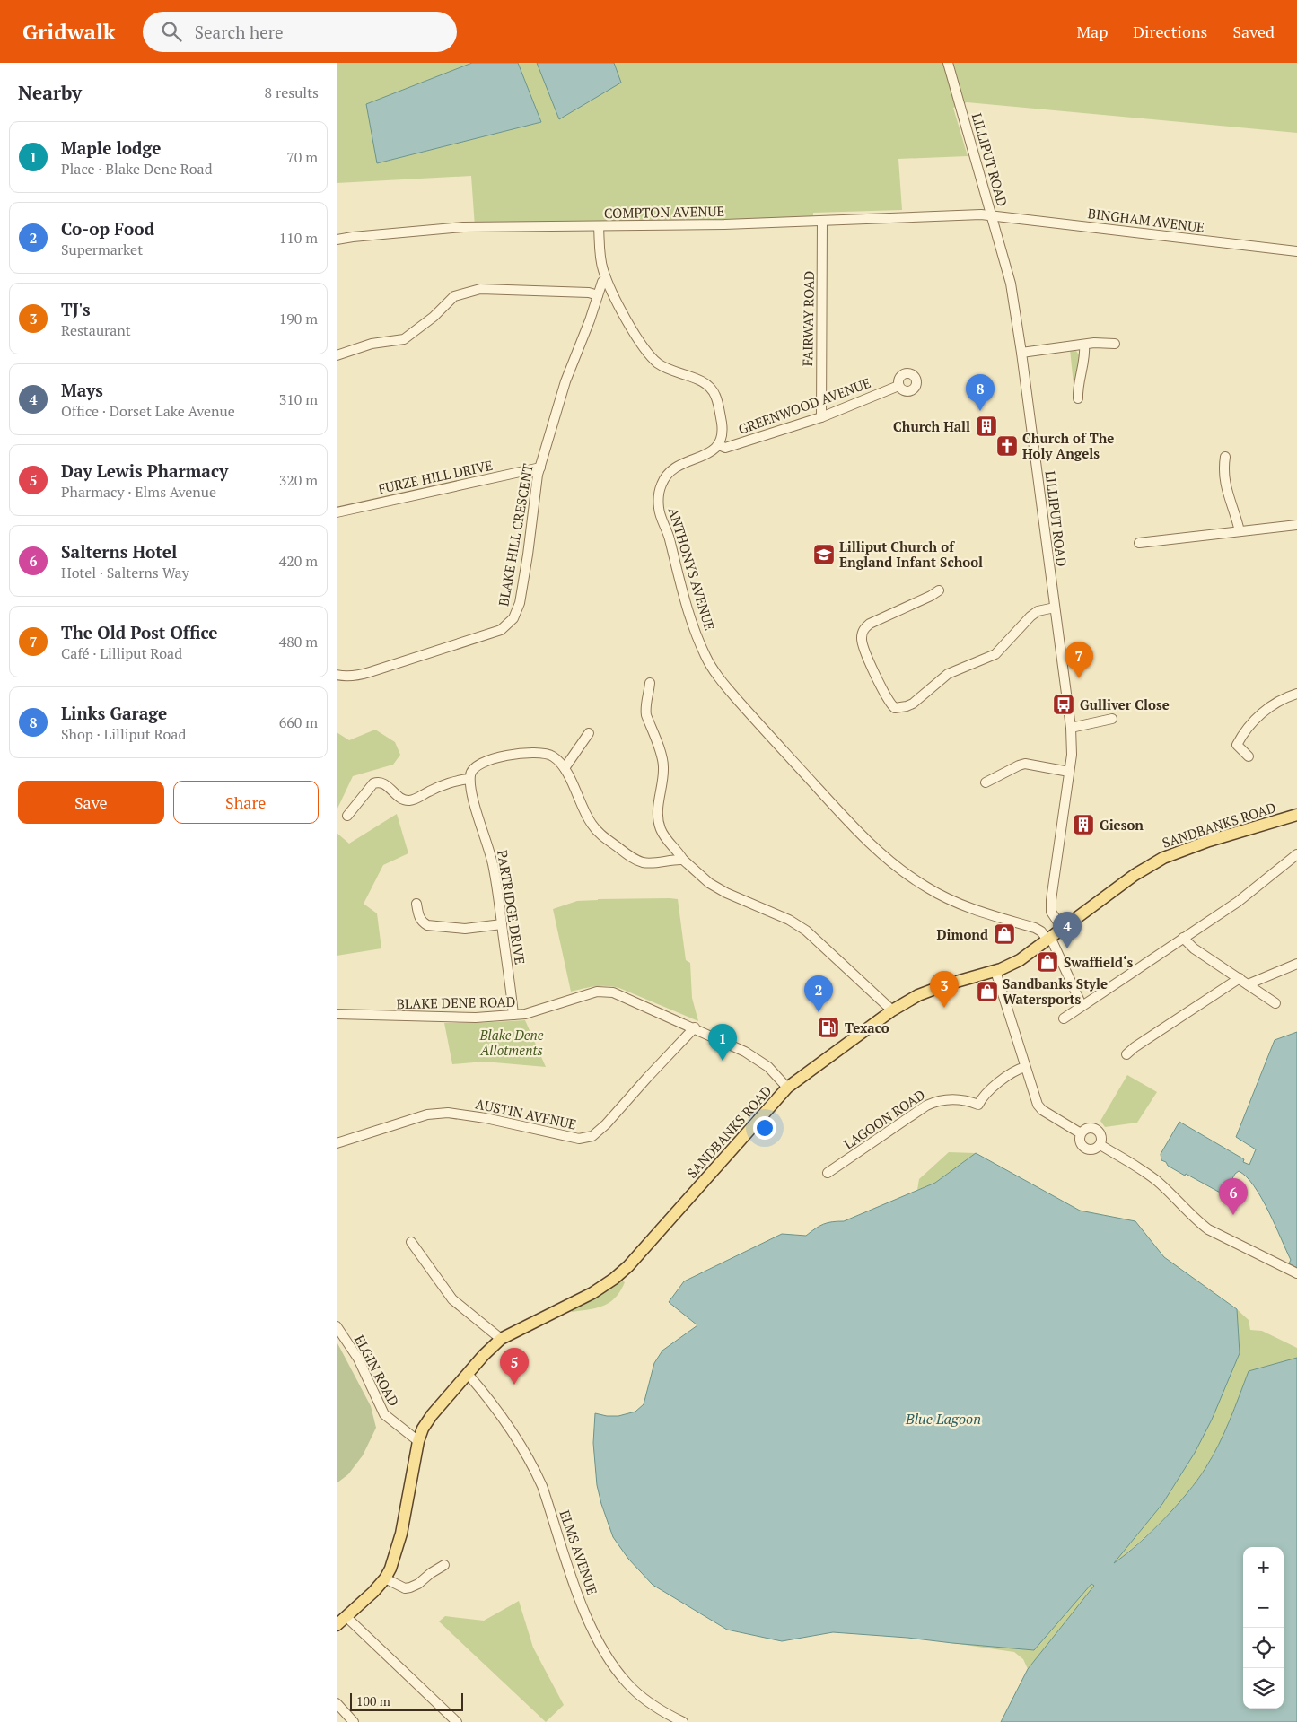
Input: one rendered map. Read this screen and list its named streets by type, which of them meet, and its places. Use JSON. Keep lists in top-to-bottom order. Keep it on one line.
{"streets":{"main road":["SANDBANKS ROAD"],"street":["LILLIPUT ROAD","COMPTON AVENUE","BINGHAM AVENUE","FAIRWAY ROAD","GREENWOOD AVENUE","FURZE HILL DRIVE","BLAKE HILL CRESCENT","ANTHONYS AVENUE","PARTRIDGE DRIVE","BLAKE DENE ROAD","AUSTIN AVENUE","LAGOON ROAD","ELGIN ROAD","ELMS AVENUE"]},"crossings":[["LILLIPUT ROAD","COMPTON AVENUE"],["LILLIPUT ROAD","BINGHAM AVENUE"],["LILLIPUT ROAD","SANDBANKS ROAD"],["COMPTON AVENUE","BINGHAM AVENUE"],["COMPTON AVENUE","FAIRWAY ROAD"],["FAIRWAY ROAD","GREENWOOD AVENUE"],["GREENWOOD AVENUE","ANTHONYS AVENUE"],["FURZE HILL DRIVE","BLAKE HILL CRESCENT"],["ANTHONYS AVENUE","SANDBANKS ROAD"],["SANDBANKS ROAD","BLAKE DENE ROAD"],["SANDBANKS ROAD","ELGIN ROAD"],["SANDBANKS ROAD","ELMS AVENUE"],["PARTRIDGE DRIVE","BLAKE DENE ROAD"],["BLAKE DENE ROAD","AUSTIN AVENUE"]],"water":["Blue Lagoon"],"parks":["Blake Dene Allotments"],"places":{"building":["Church Hall","Gieson"],"church":["Church of The Holy Angels"],"school or university":["Lilliput Church of England Infant School"],"bus stop":["Gulliver Close"],"shop":["Dimond","Swaffield‘s","Sandbanks Style Watersports"],"fuel station":["Texaco"]},"scale_bar":"100 m","page":{"header":"Gridwalk","search":"Search here","nav":["Map","Directions","Saved"],"heading":["Nearby","8 results"],"list":[{"mark":"1","name":"Maple lodge","note":"Place · Blake Dene Road","value":"70 m"},{"mark":"2","name":"Co-op Food","note":"Supermarket","value":"110 m"},{"mark":"3","name":"TJ's","note":"Restaurant","value":"190 m"},{"mark":"4","name":"Mays","note":"Office · Dorset Lake Avenue","value":"310 m"},{"mark":"5","name":"Day Lewis Pharmacy","note":"Pharmacy · Elms Avenue","value":"320 m"},{"mark":"6","name":"Salterns Hotel","note":"Hotel · Salterns Way","value":"420 m"},{"mark":"7","name":"The Old Post Office","note":"Café · Lilliput Road","value":"480 m"},{"mark":"8","name":"Links Garage","note":"Shop · Lilliput Road","value":"660 m"}],"pins":["8","7","4","3","2","1","6","5"],"buttons":["Save","Share"],"map_buttons":["+","−"],"scale":"100 m"}}
